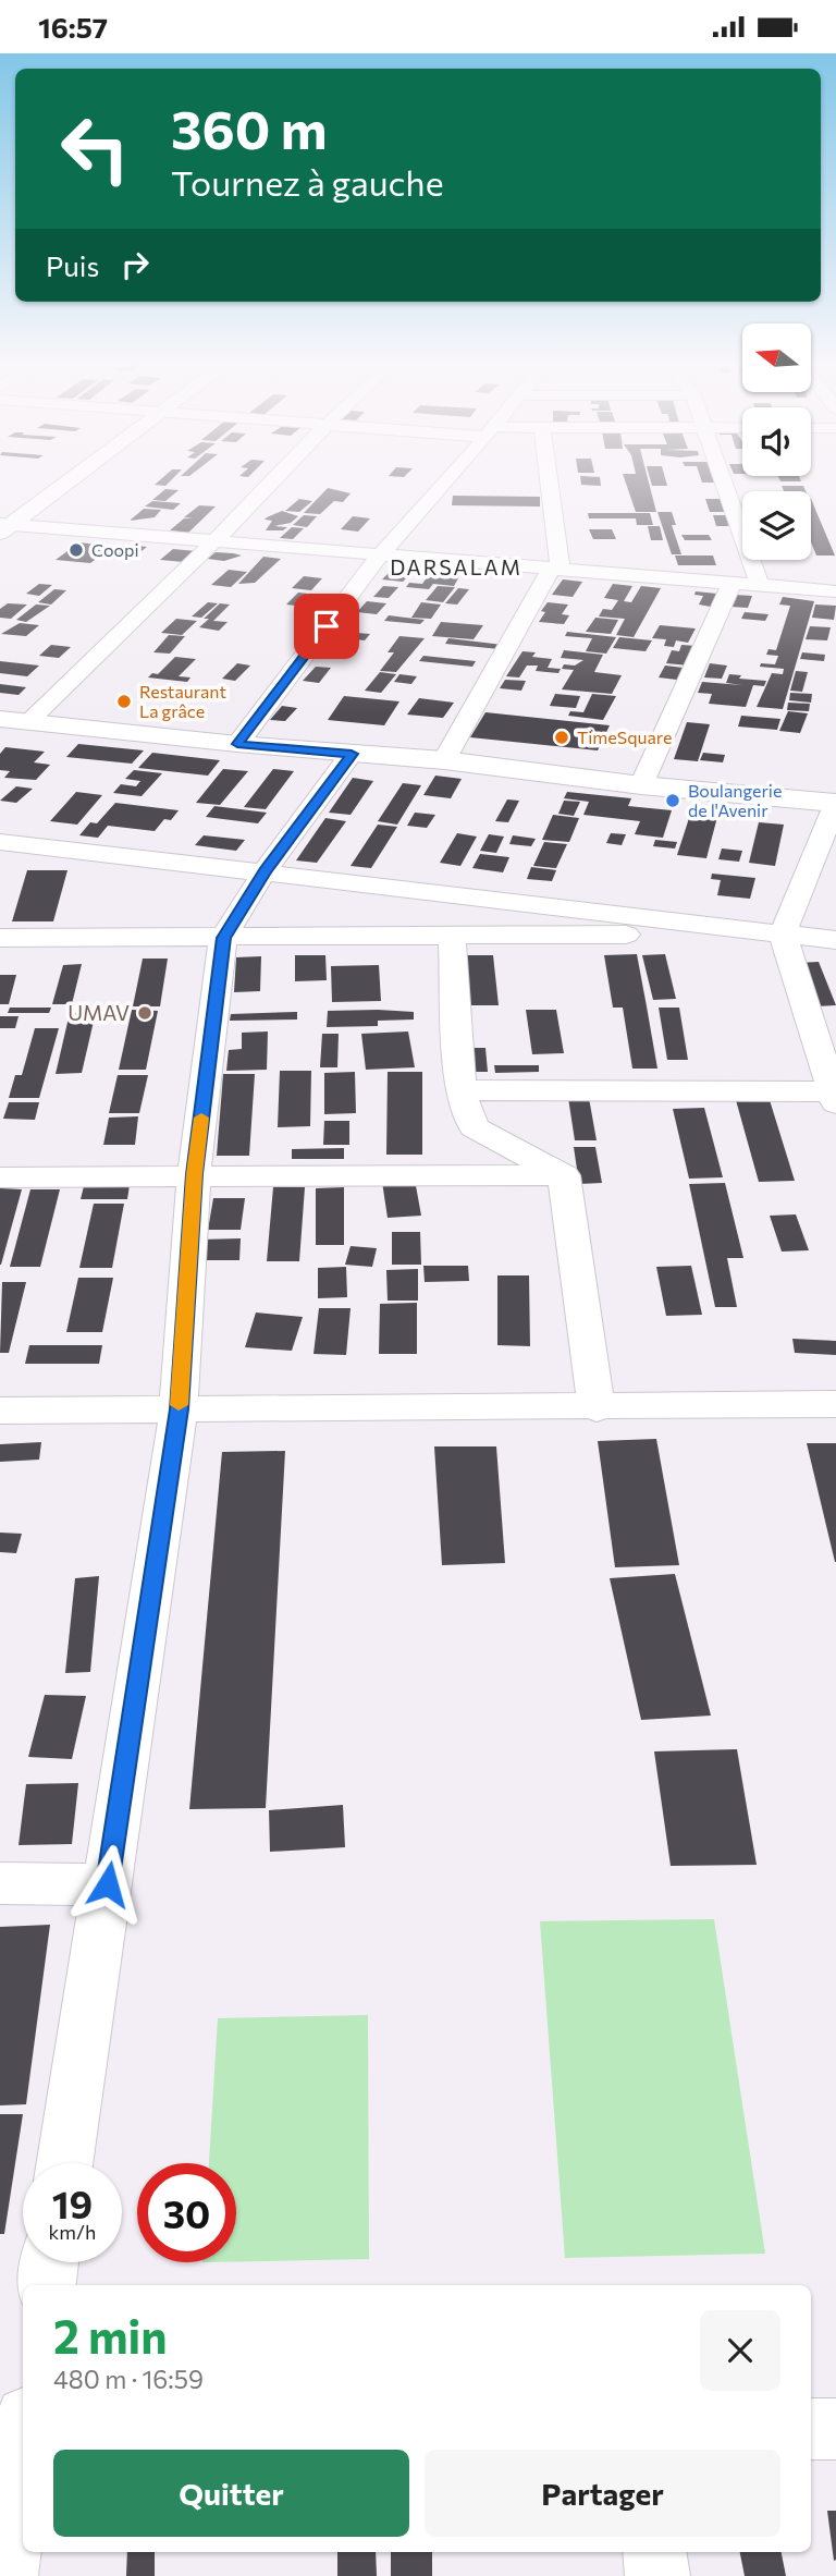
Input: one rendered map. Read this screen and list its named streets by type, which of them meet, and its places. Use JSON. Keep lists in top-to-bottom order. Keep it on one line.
{"districts":["DARSALAM"],"places":["Coopi","Restaurant La grâce","TimeSquare","Boulangerie de l'Avenir","UMAV"],"north":"left","page":{"status":"16:57","turn":["360 m","Tournez à gauche"],"then":"Puis","speed":"19 km/h","limit":"30","heading":["2 min","480 m · 16:59"],"buttons":["Quitter","Partager"]}}
